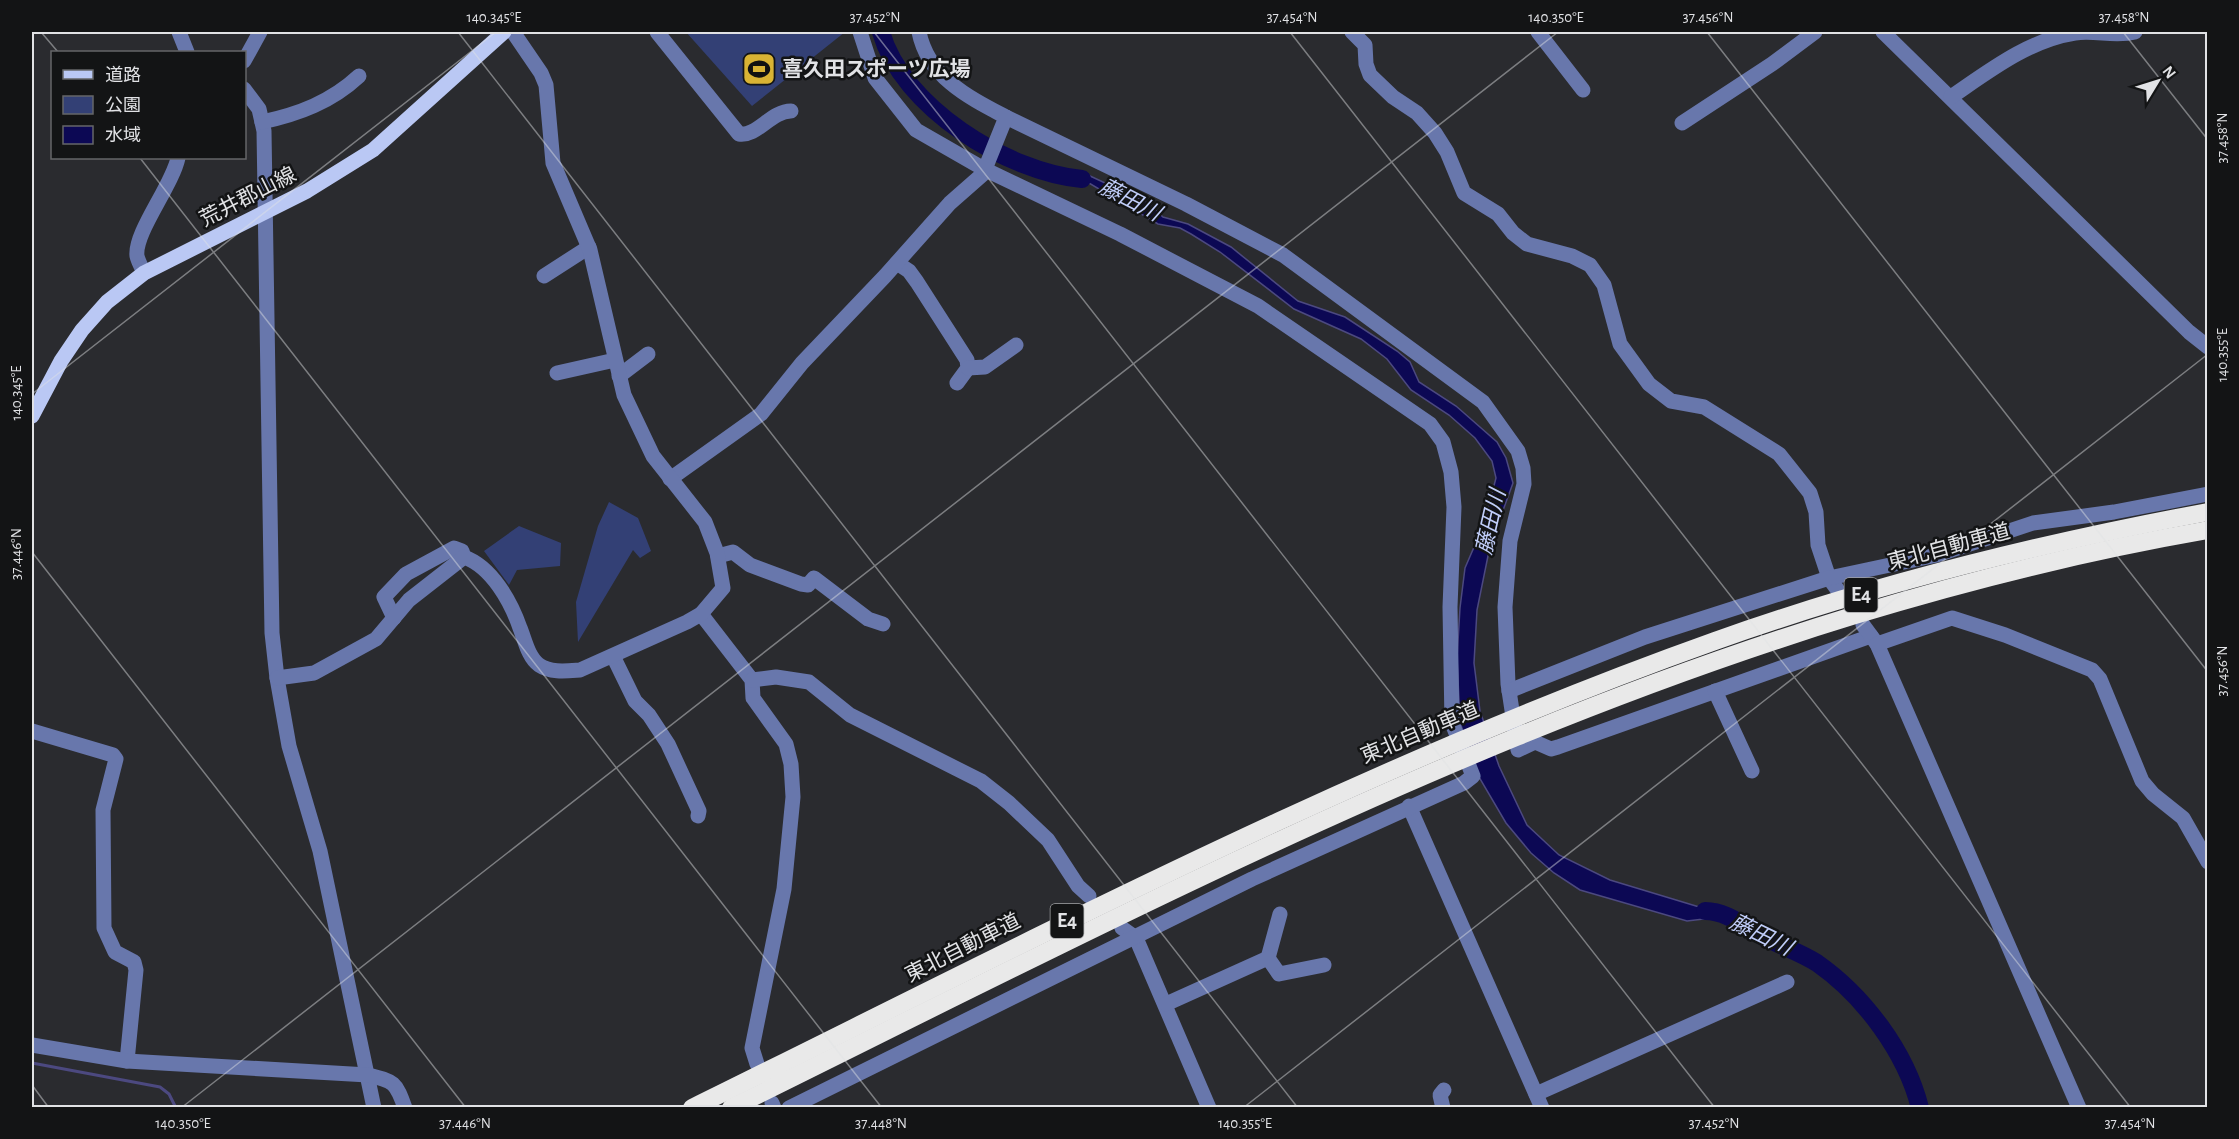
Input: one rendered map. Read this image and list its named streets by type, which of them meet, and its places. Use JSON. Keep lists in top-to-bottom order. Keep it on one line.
{"streets":{"highway":["東北自動車道","E4"],"main road":["荒井郡山線"]},"water":["藤田川"],"places":{"sports":["喜久田スポーツ広場"]},"legend":["道路","公園","水域"],"north":"top right","coordinates":["140.345°E","37.452°N","37.454°N","140.350°E","37.456°N","37.458°N","140.355°E","37.446°N","37.448°N"]}
